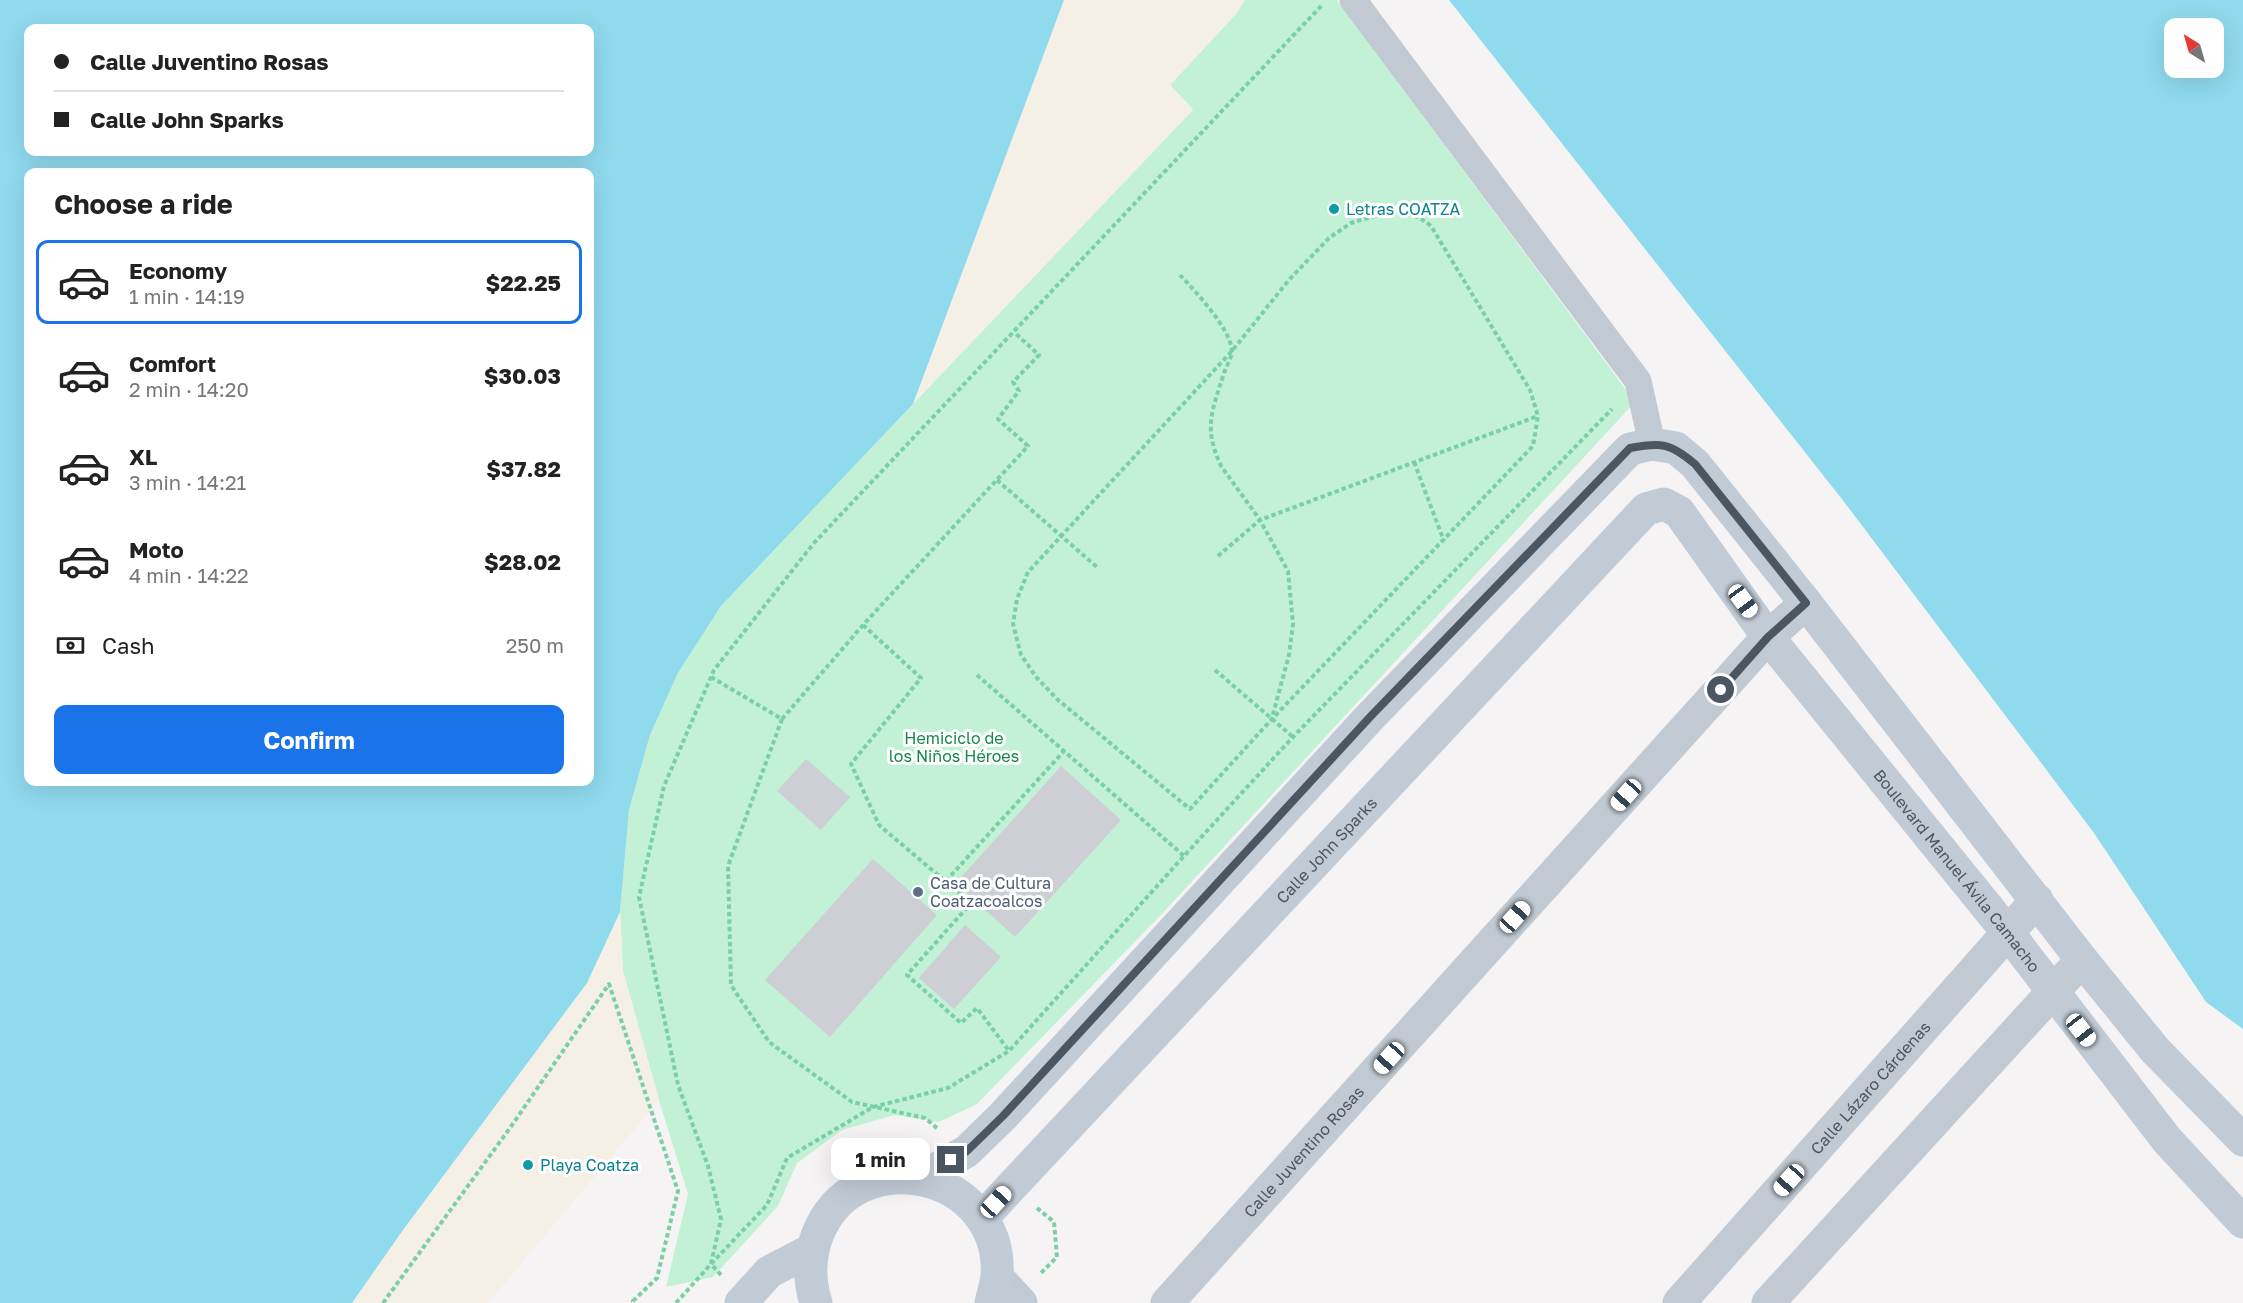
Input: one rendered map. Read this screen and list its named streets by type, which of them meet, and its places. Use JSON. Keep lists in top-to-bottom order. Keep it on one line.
{"streets":{"main road":["Calle John Sparks","Boulevard Manuel Ávila Camacho"],"street":["Calle Lázaro Cárdenas","Calle Juventino Rosas"]},"crossings":[["Calle John Sparks","Boulevard Manuel Ávila Camacho"],["Boulevard Manuel Ávila Camacho","Calle Lázaro Cárdenas"],["Boulevard Manuel Ávila Camacho","Calle Juventino Rosas"]],"parks":["Hemiciclo de los Niños Héroes"],"places":["Letras COATZA","Casa de Cultura Coatzacoalcos","Playa Coatza"],"north":"top left","page":{"banner":["Calle Juventino Rosas","Calle John Sparks"],"heading":"Choose a ride","list":[{"name":"Economy","note":"1 min · 14:19","value":"$22.25"},{"name":"Comfort","note":"2 min · 14:20","value":"$30.03"},{"name":"XL","note":"3 min · 14:21","value":"$37.82"},{"name":"Moto","note":"4 min · 14:22","value":"$28.02"}],"pay":["Cash","250 m"],"buttons":"Confirm","bubble":"1 min"}}
